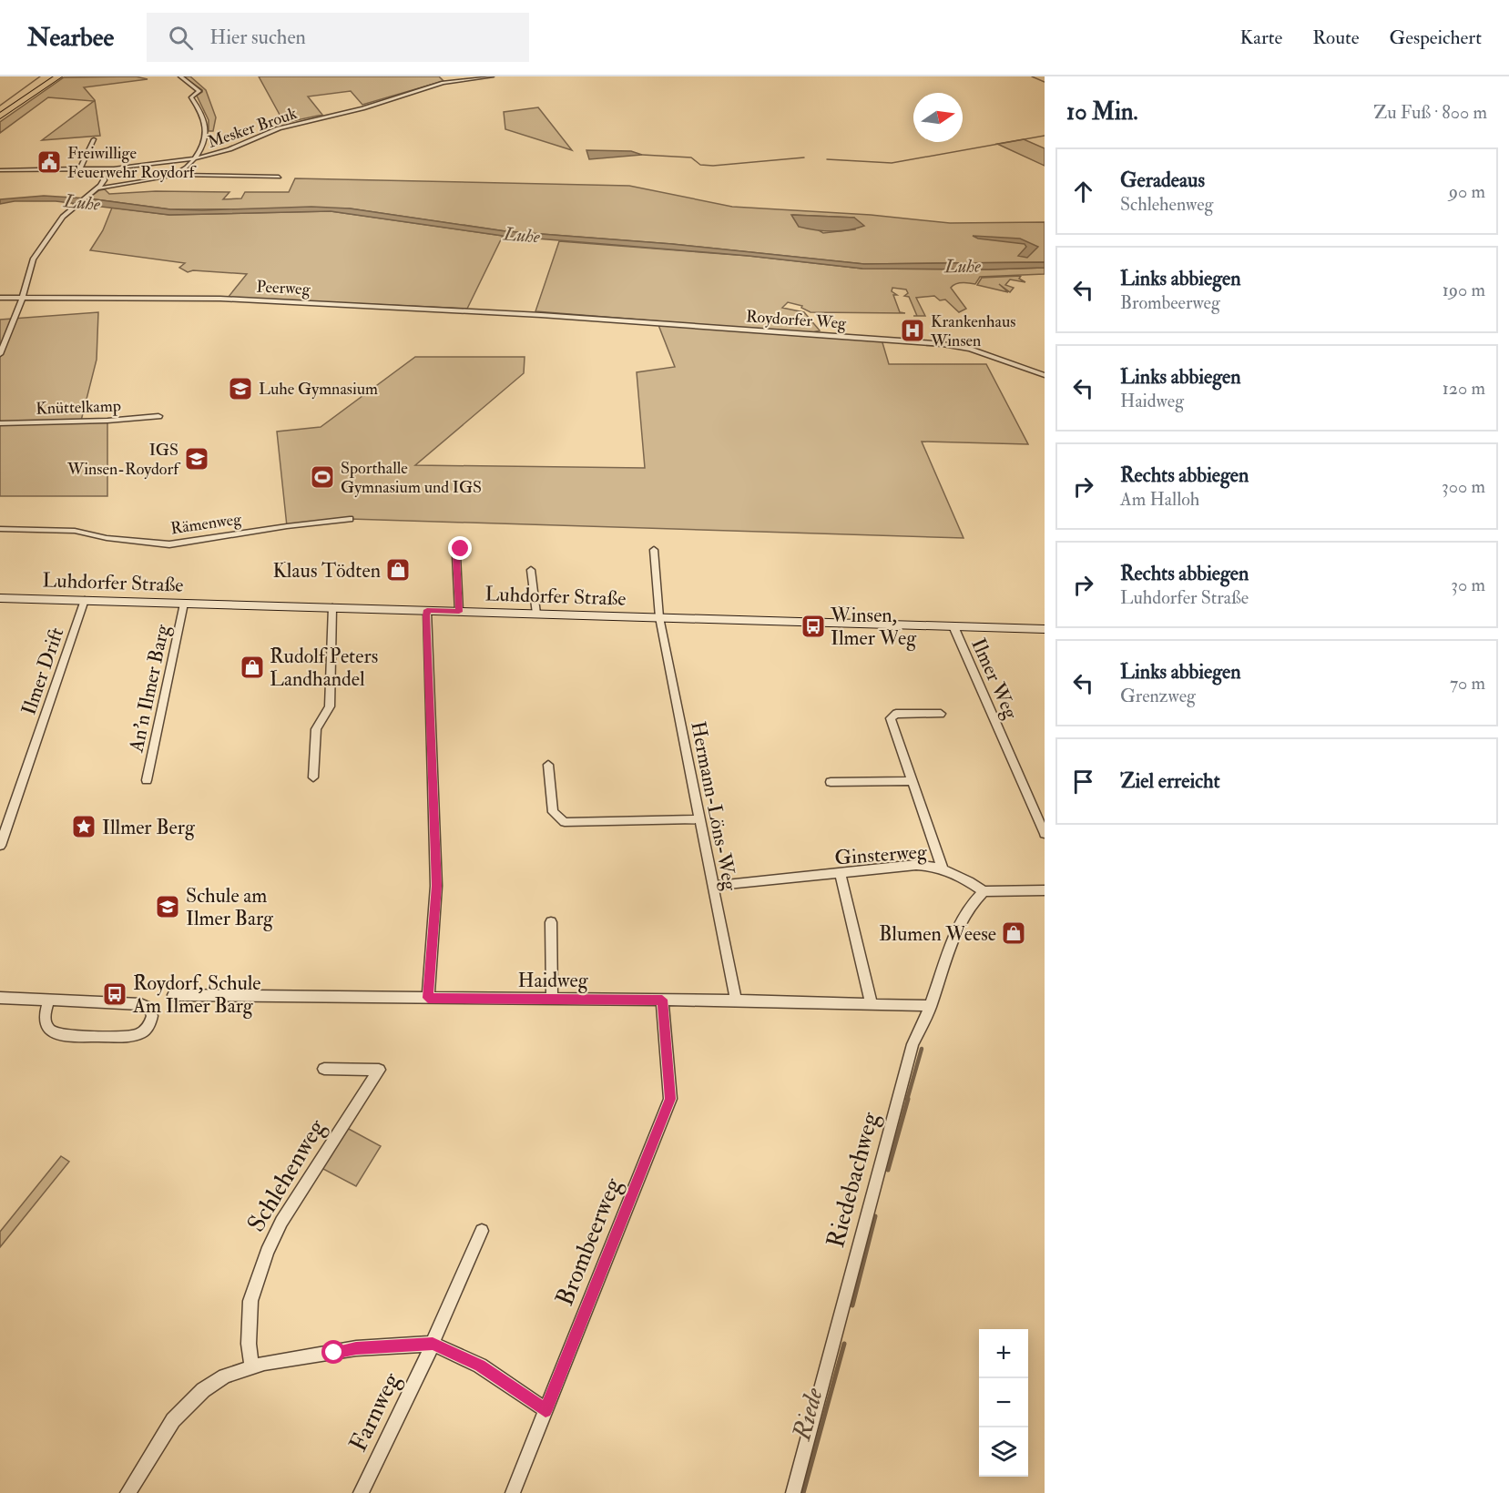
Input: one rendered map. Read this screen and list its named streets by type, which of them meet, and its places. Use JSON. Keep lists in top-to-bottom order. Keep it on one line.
{"streets":{"main road":["Luhdorfer Straße"],"street":["Mesker Brouk","Peerweg","Roydorfer Weg","Knüttelkamp","Rämenweg","Ilmer Drift","Ilmer Weg","An'n Ilmer Barg","Hermann-Löns-Weg","Ginsterweg","Haidweg","Schlehenweg","Riedebachweg","Brombeerweg","Farnweg"]},"crossings":[["Peerweg","Roydorfer Weg"],["Luhdorfer Straße","Ilmer Drift"],["Luhdorfer Straße","Ilmer Weg"],["Luhdorfer Straße","An'n Ilmer Barg"],["Luhdorfer Straße","Hermann-Löns-Weg"],["Hermann-Löns-Weg","Ginsterweg"],["Hermann-Löns-Weg","Haidweg"],["Ginsterweg","Riedebachweg"],["Haidweg","Riedebachweg"],["Haidweg","Brombeerweg"]],"water":["Luhe","Riede"],"places":{"public building":["Freiwillige Feuerwehr Roydorf"],"hospital":["Krankenhaus Winsen"],"school or university":["Luhe Gymnasium","IGS Winsen-Roydorf","Schule am Ilmer Barg"],"sports":["Sporthalle Gymnasium und IGS"],"shop":["Klaus Tödten","Rudolf Peters Landhandel","Blumen Weese"],"bus stop":["Winsen, Ilmer Weg","Roydorf, Schule Am Ilmer Barg"],"place":["Illmer Berg"]},"north":"right","page":{"header":"Nearbee","search":"Hier suchen","nav":["Karte","Route","Gespeichert"],"heading":["10 Min.","Zu Fuß · 800 m"],"list":[["Geradeaus","Schlehenweg","90 m"],["Links abbiegen","Brombeerweg","190 m"],["Links abbiegen","Haidweg","120 m"],["Rechts abbiegen","Am Halloh","300 m"],["Rechts abbiegen","Luhdorfer Straße","30 m"],["Links abbiegen","Grenzweg","70 m"],"Ziel erreicht"],"map_buttons":["+","−"]}}
